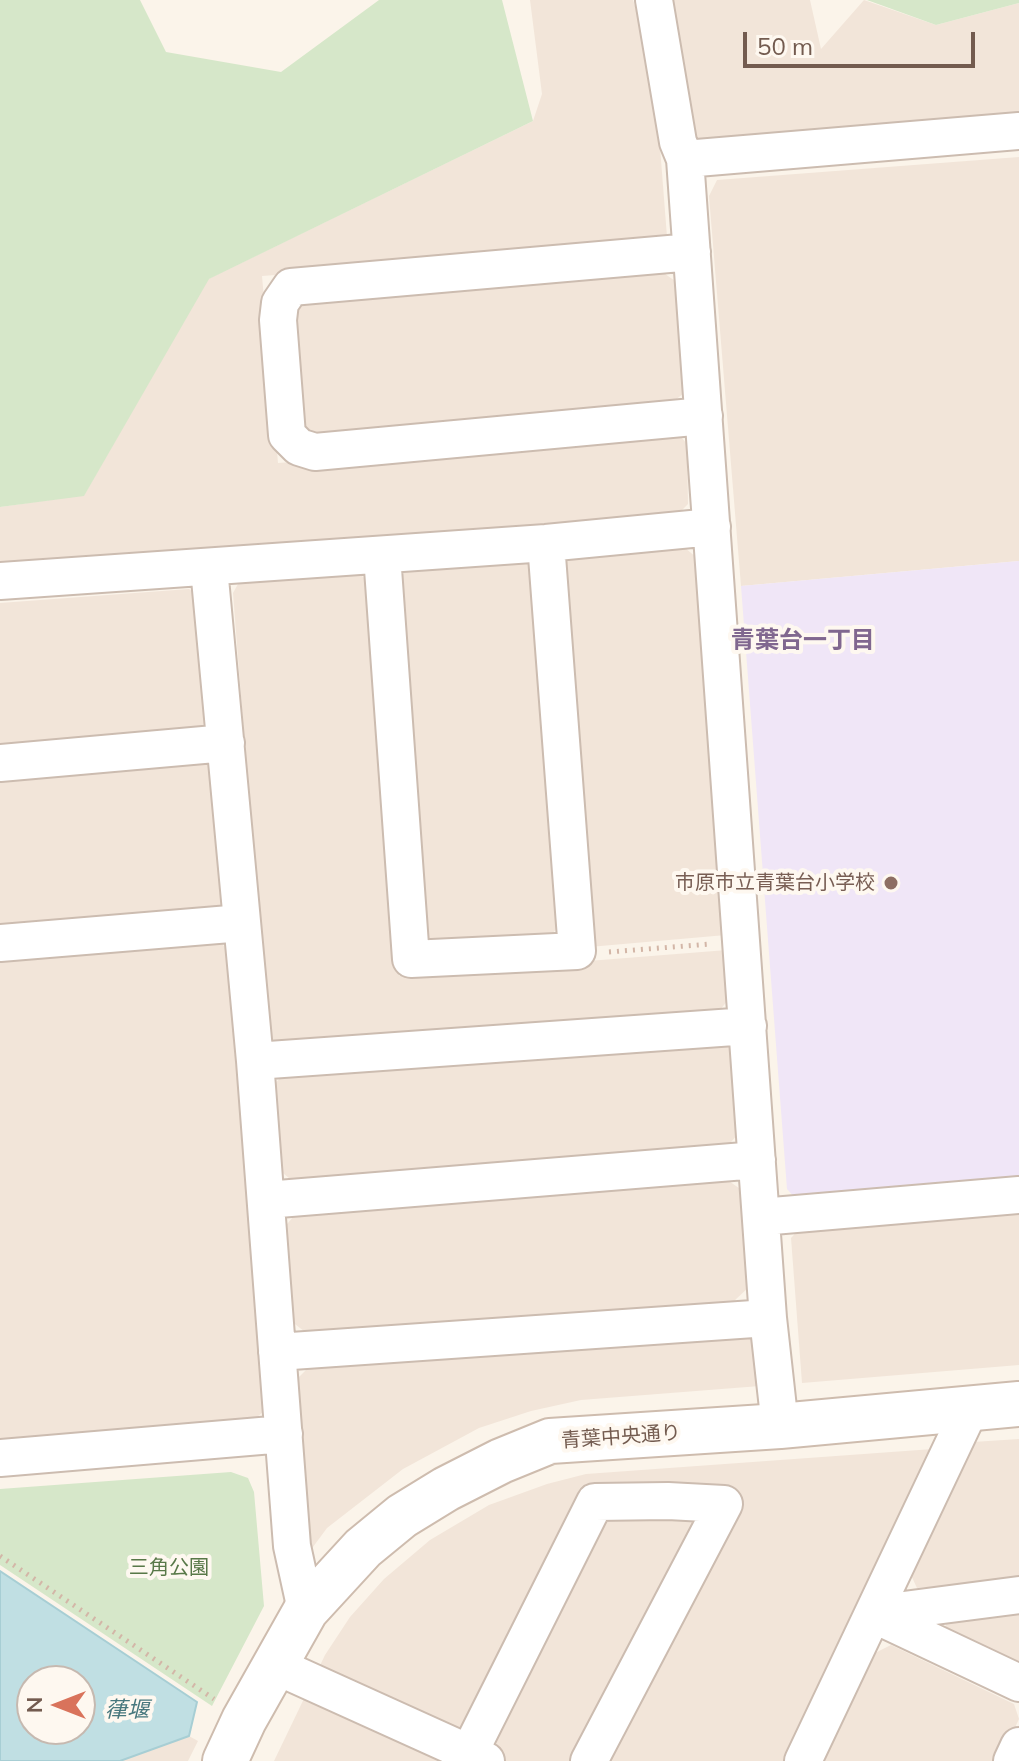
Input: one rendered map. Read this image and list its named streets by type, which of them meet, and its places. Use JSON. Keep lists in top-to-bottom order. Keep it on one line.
{"streets":{"street":["青葉中央通り"]},"districts":["青葉台一丁目"],"water":["葎堰"],"parks":["三角公園"],"places":["市原市立青葉台小学校"],"scale_bar":"50 m","north":"left"}
